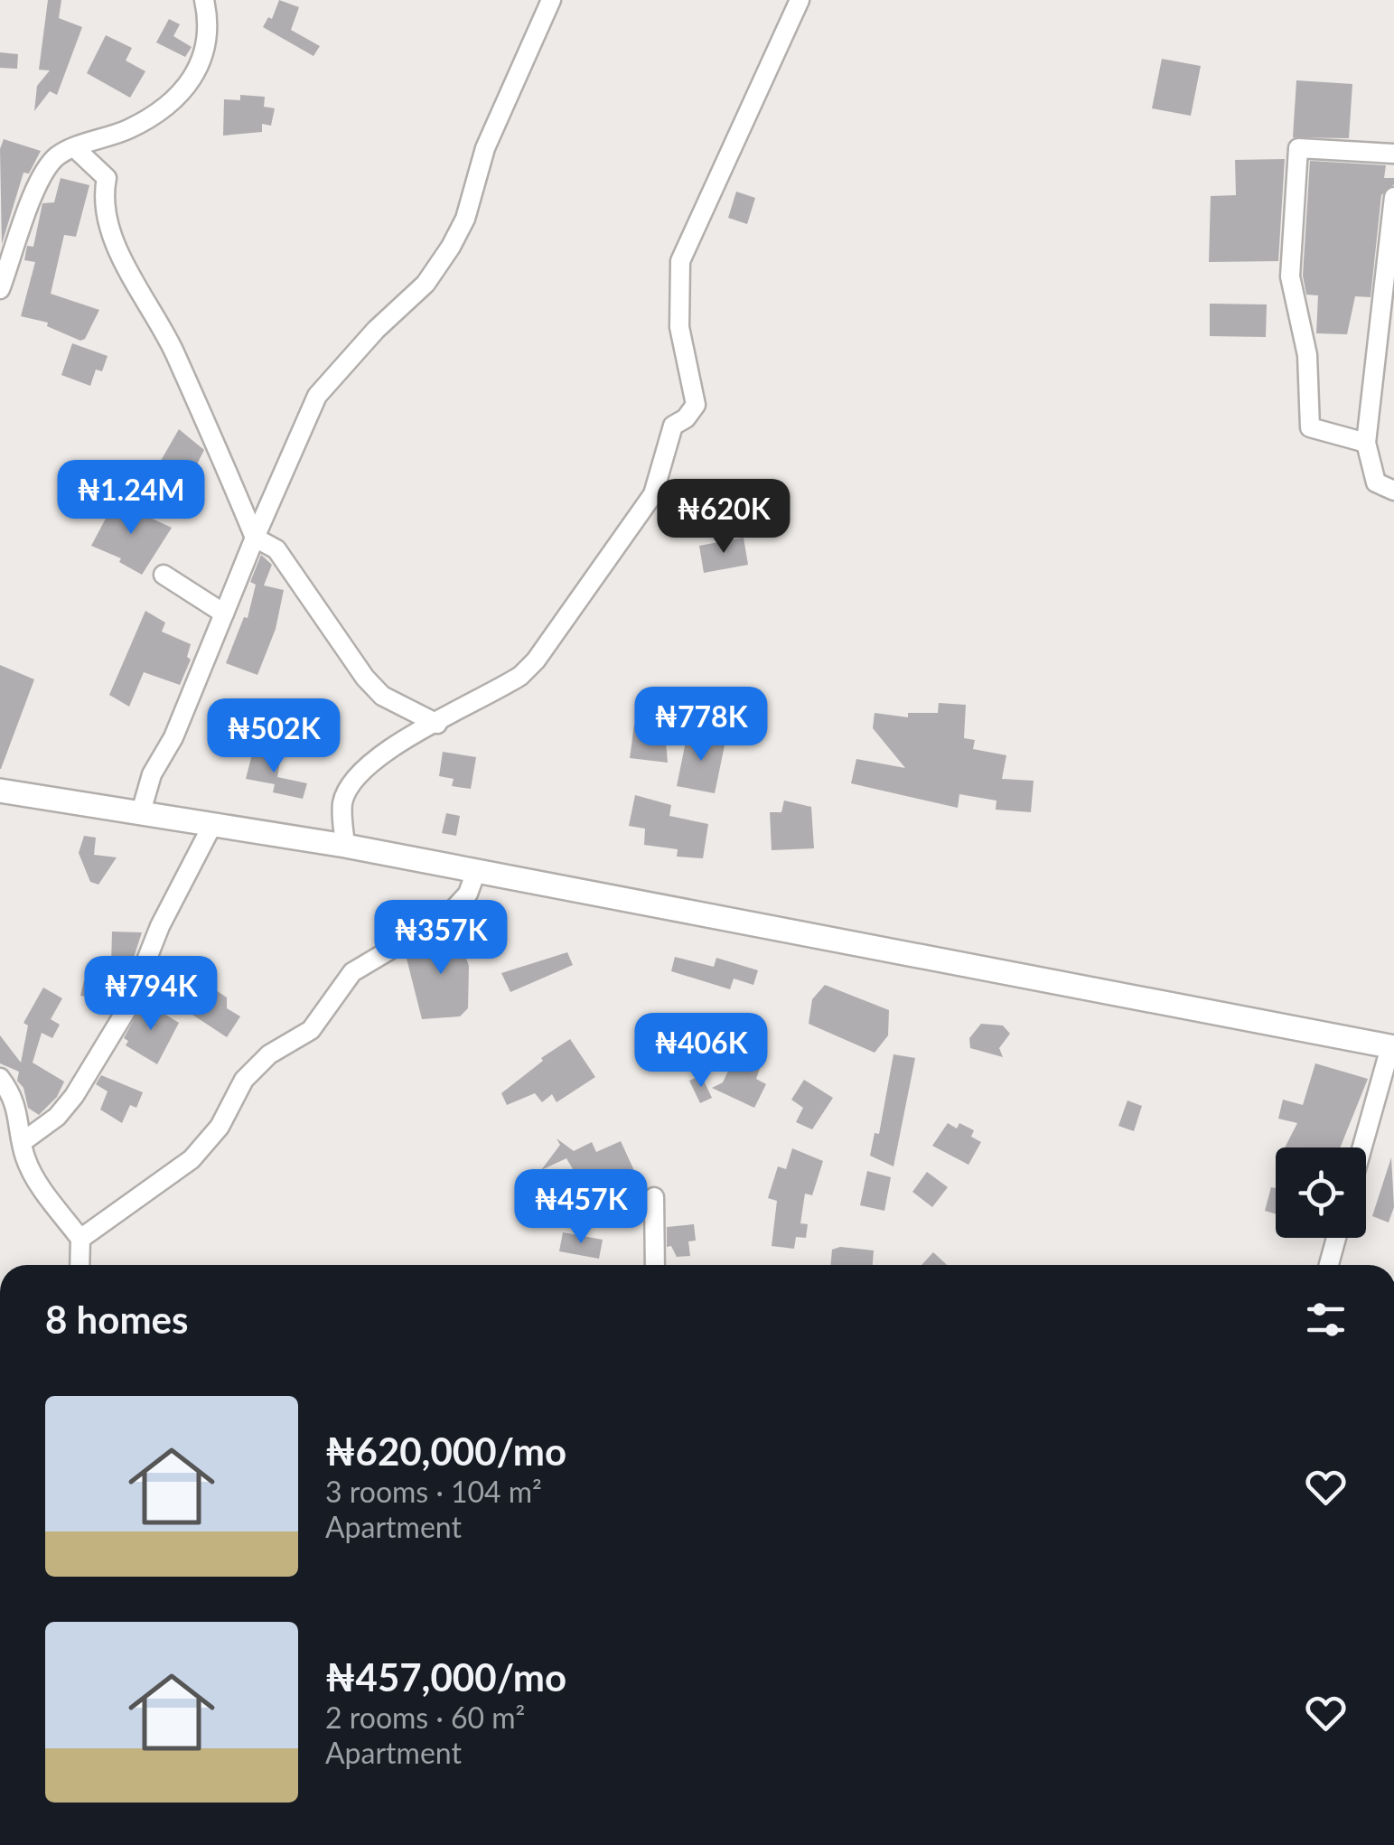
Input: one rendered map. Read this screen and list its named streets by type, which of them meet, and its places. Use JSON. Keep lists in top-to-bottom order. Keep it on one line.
{"page":{"price":["₦1.24M","₦620K","₦778K","₦502K","₦357K","₦794K","₦406K","₦457K"],"heading":"8 homes","list":[{"name":"₦620,000/mo","note":"3 rooms · 104 m² · Apartment"},{"name":"₦457,000/mo","note":"2 rooms · 60 m² · Apartment"}]}}
